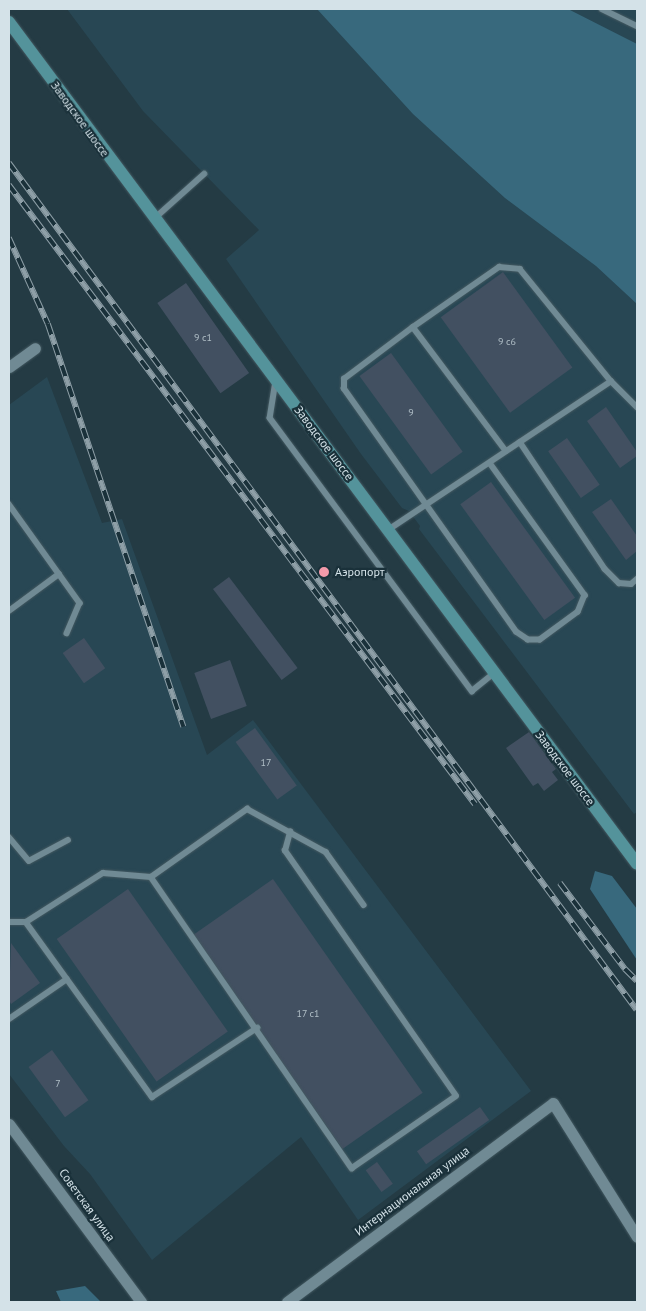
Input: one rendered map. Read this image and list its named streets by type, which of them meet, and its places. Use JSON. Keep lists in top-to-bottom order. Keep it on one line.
{"streets":{"street":["Заводское шоссе","Интернациональная улица","Советская улица"]},"places":["Аэропорт"],"house_numbers":["9 с1","9 с6","9","17","17 с1","7"]}
